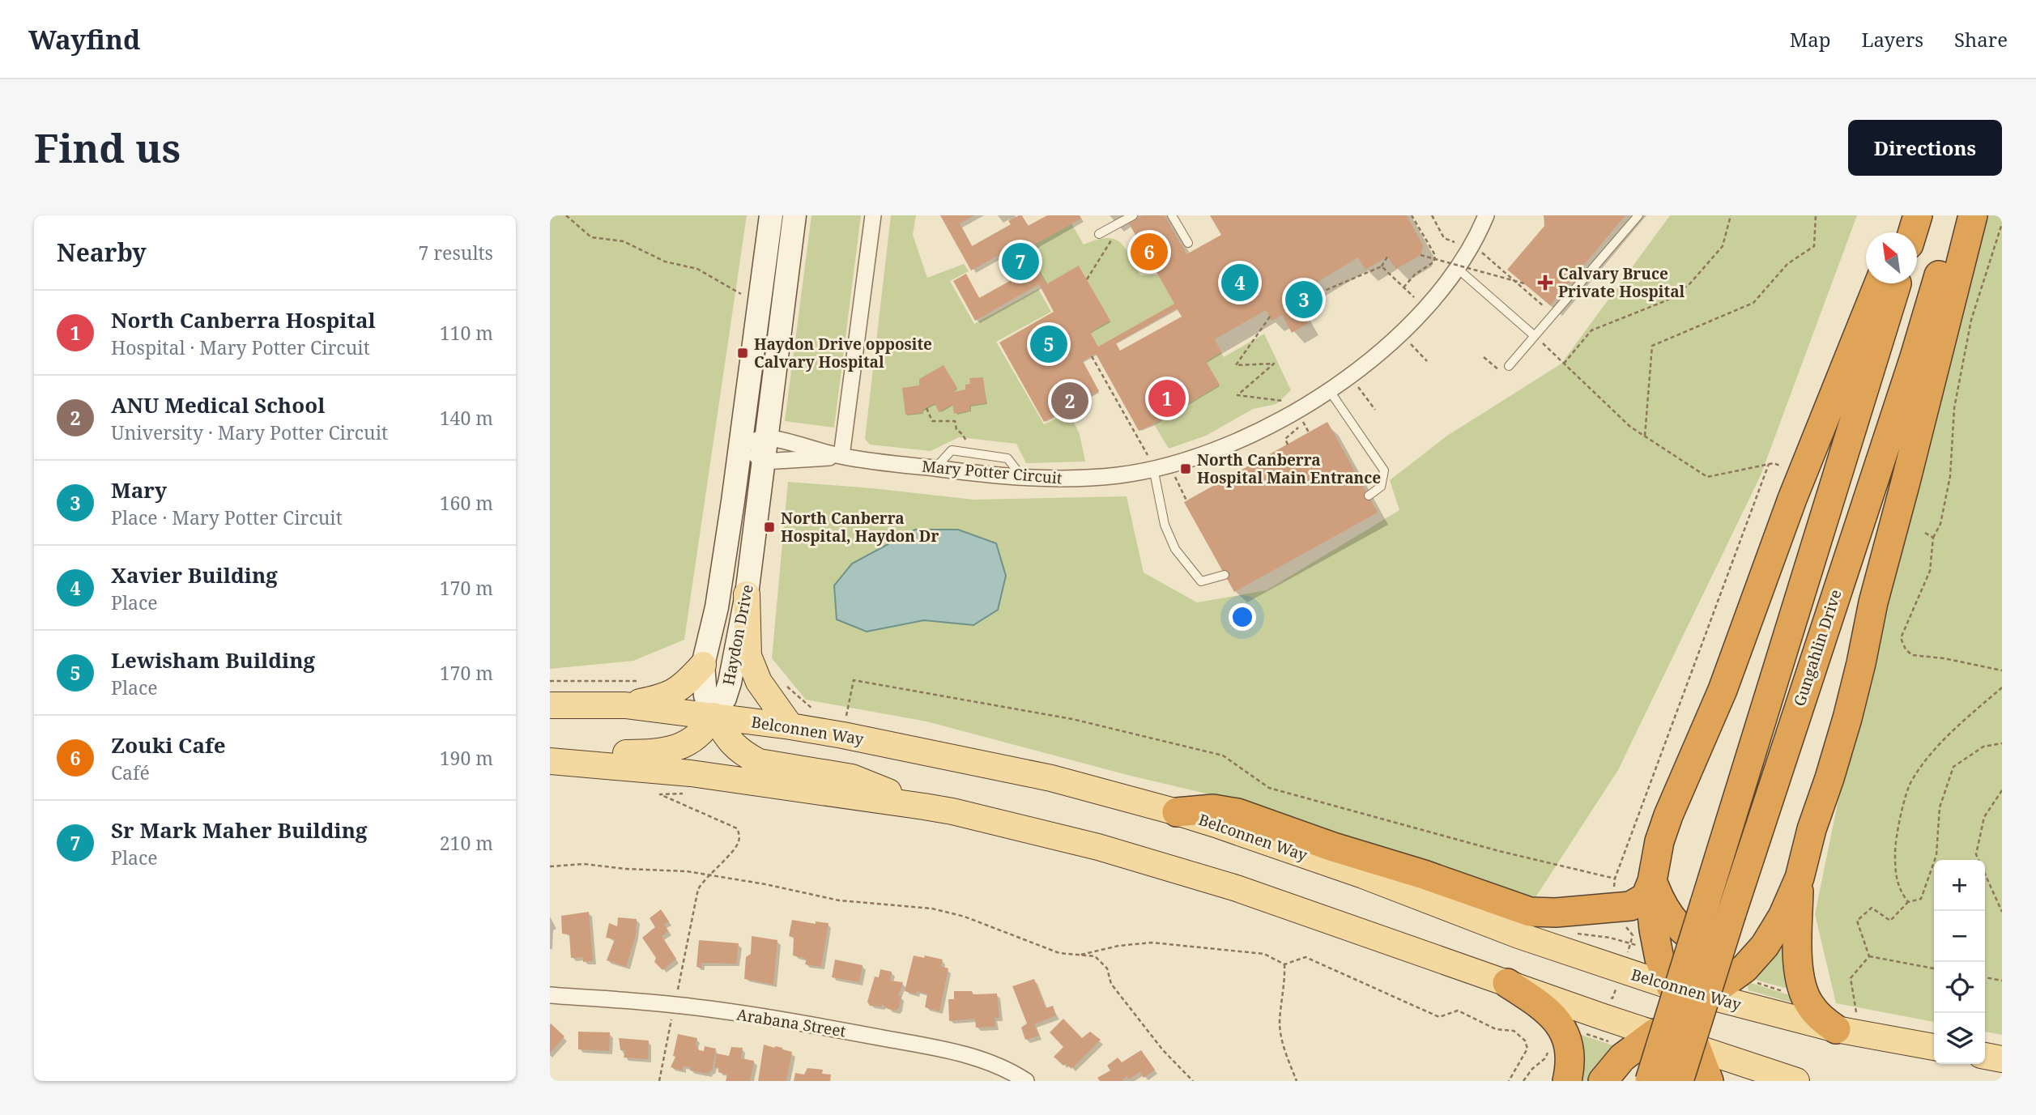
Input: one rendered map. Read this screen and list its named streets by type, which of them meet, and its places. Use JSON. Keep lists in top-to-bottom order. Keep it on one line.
{"streets":{"highway":["Gungahlin Drive"],"main road":["Haydon Drive","Belconnen Way"],"street":["Mary Potter Circuit","Arabana Street"]},"crossings":[["Mary Potter Circuit","Haydon Drive"],["Haydon Drive","Belconnen Way"]],"places":{"health":["Calvary Bruce Private Hospital"],"transit":["Haydon Drive opposite Calvary Hospital","North Canberra Hospital Main Entrance","North Canberra Hospital, Haydon Dr"]},"north":"top left","page":{"header":"Wayfind","nav":["Map","Layers","Share"],"buttons":"Directions","title":"Find us","heading":["Nearby","7 results"],"pins":["6","7","4","3","5","1","2"],"list":[{"mark":"1","name":"North Canberra Hospital","note":"Hospital · Mary Potter Circuit","value":"110 m"},{"mark":"2","name":"ANU Medical School","note":"University · Mary Potter Circuit","value":"140 m"},{"mark":"3","name":"Mary","note":"Place · Mary Potter Circuit","value":"160 m"},{"mark":"4","name":"Xavier Building","note":"Place","value":"170 m"},{"mark":"5","name":"Lewisham Building","note":"Place","value":"170 m"},{"mark":"6","name":"Zouki Cafe","note":"Café","value":"190 m"},{"mark":"7","name":"Sr Mark Maher Building","note":"Place","value":"210 m"}],"map_buttons":["+","−"]}}
